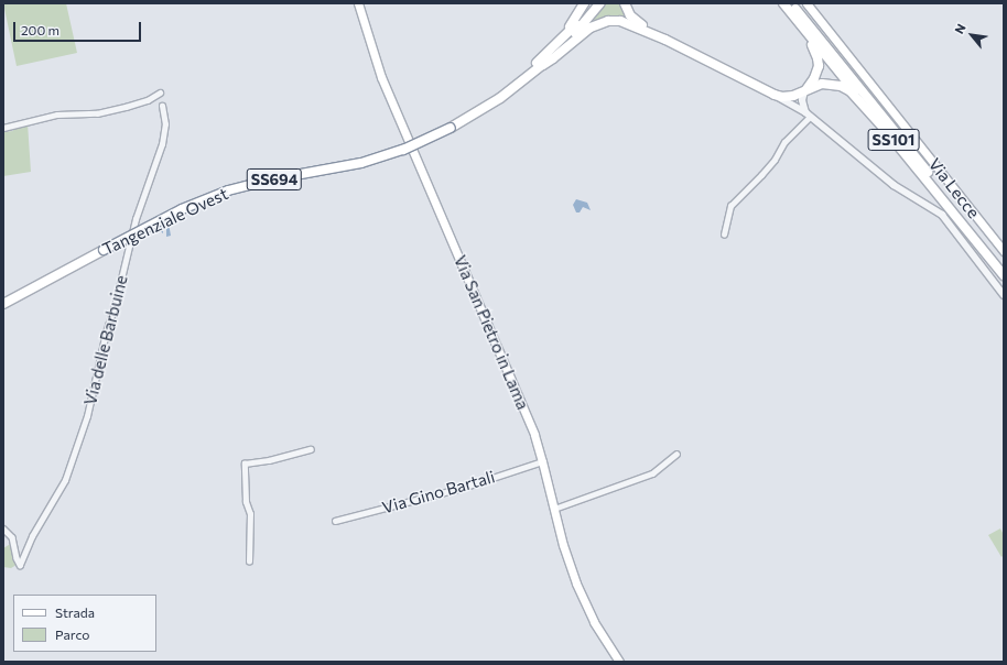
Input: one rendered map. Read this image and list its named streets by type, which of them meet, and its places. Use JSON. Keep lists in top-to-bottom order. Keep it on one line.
{"streets":{"highway":["SS101","SS694","Tangenziale Ovest"],"main road":["Via Lecce","Via San Pietro in Lama"],"street":["Via delle Barbuine","Via Gino Bartali"]},"crossings":[["Via San Pietro in Lama","Via Gino Bartali"]],"legend":["Strada","Parco"],"scale_bar":"200 m","north":"top left"}
